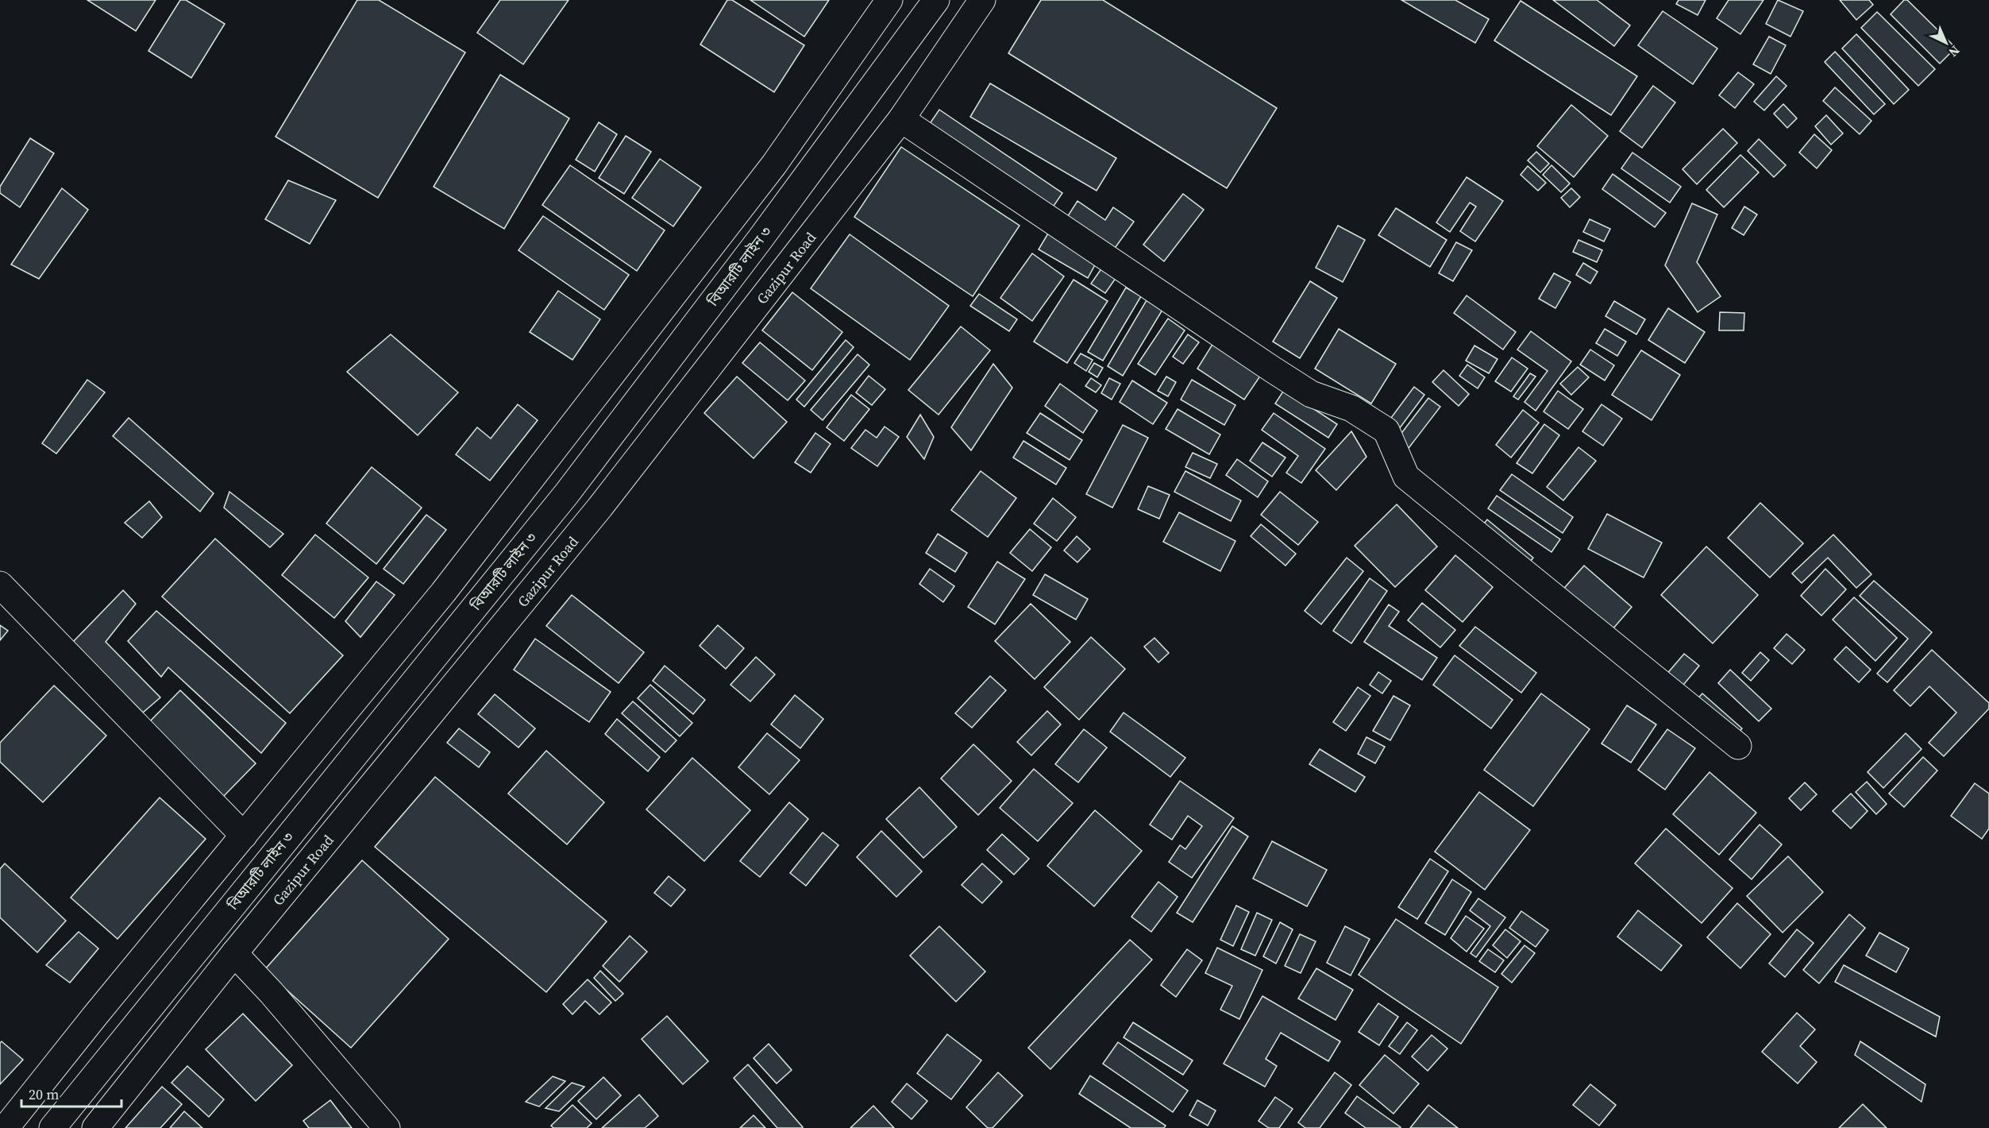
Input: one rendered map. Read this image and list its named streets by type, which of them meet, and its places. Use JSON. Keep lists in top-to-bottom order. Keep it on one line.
{"streets":{"main road":["বিআরটি লাইন ৩","Gazipur Road"]},"scale_bar":"20 m","north":"bottom right"}
